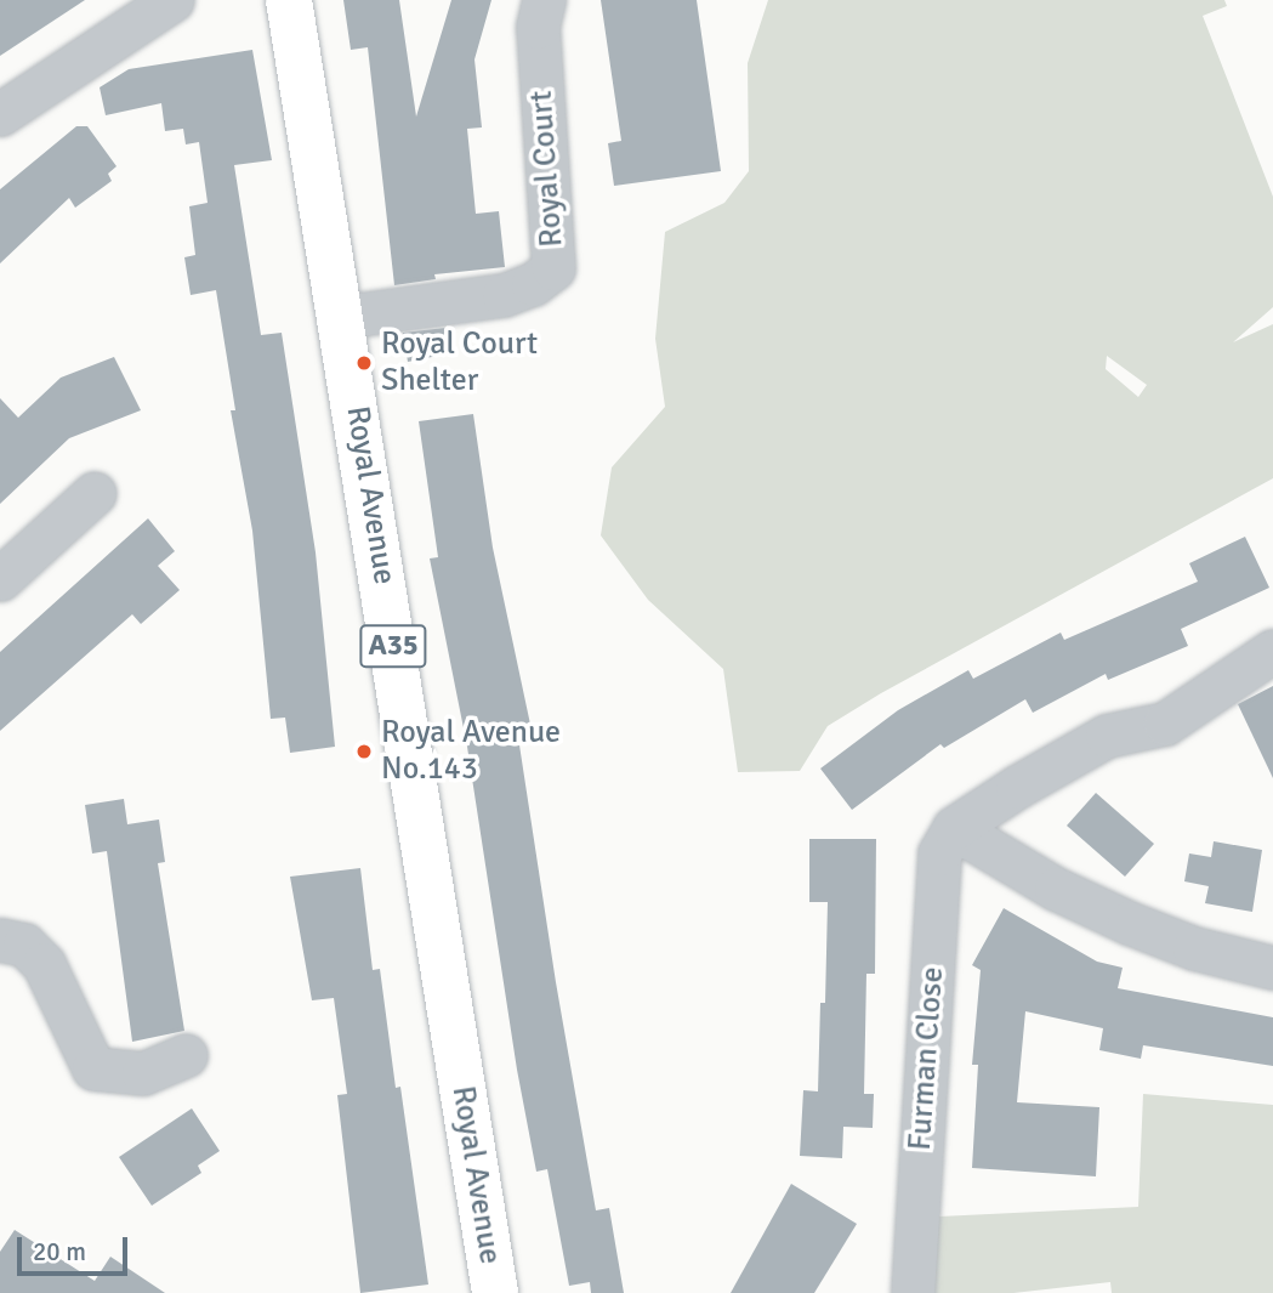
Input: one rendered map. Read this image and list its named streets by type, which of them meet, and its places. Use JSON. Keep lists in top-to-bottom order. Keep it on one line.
{"streets":{"main road":["Royal Avenue","A35"],"street":["Royal Court","Furman Close"]},"crossings":[["Royal Court","Royal Avenue"]],"places":["Royal Court Shelter","Royal Avenue No.143"],"scale_bar":"20 m"}
